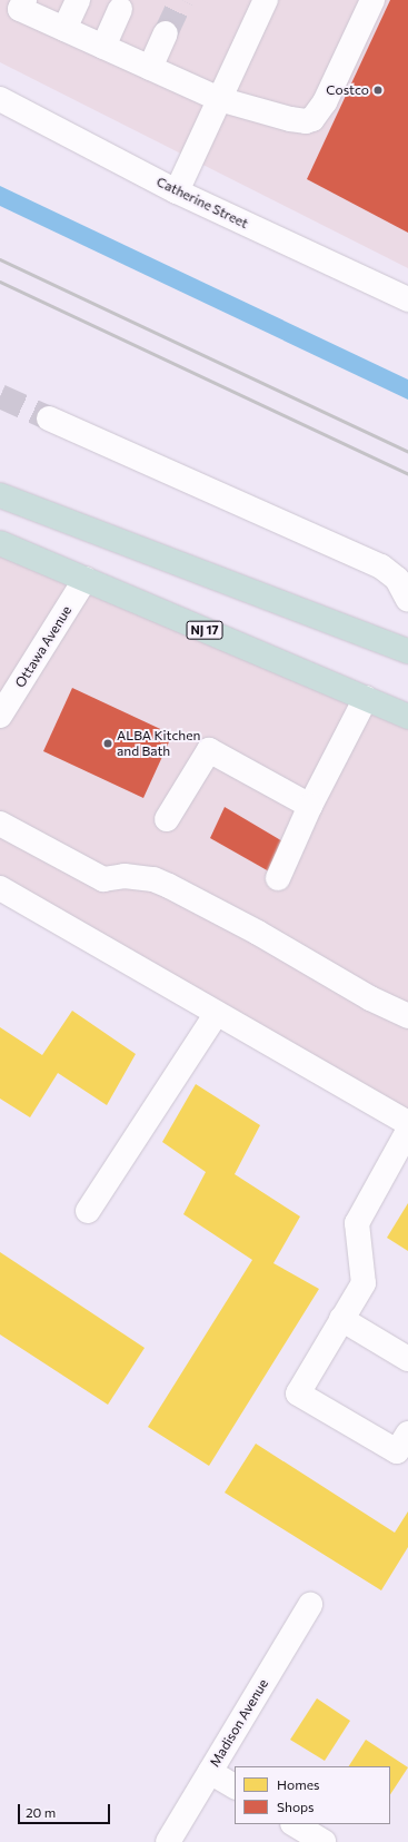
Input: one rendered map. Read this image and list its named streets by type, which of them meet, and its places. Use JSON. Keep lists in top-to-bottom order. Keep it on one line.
{"streets":{"highway":["NJ 17"],"street":["Catherine Street","Ottawa Avenue","Madison Avenue"]},"crossings":[["NJ 17","Ottawa Avenue"]],"places":["Costco","ALBA Kitchen and Bath"],"legend":["Homes","Shops"],"scale_bar":"20 m"}
